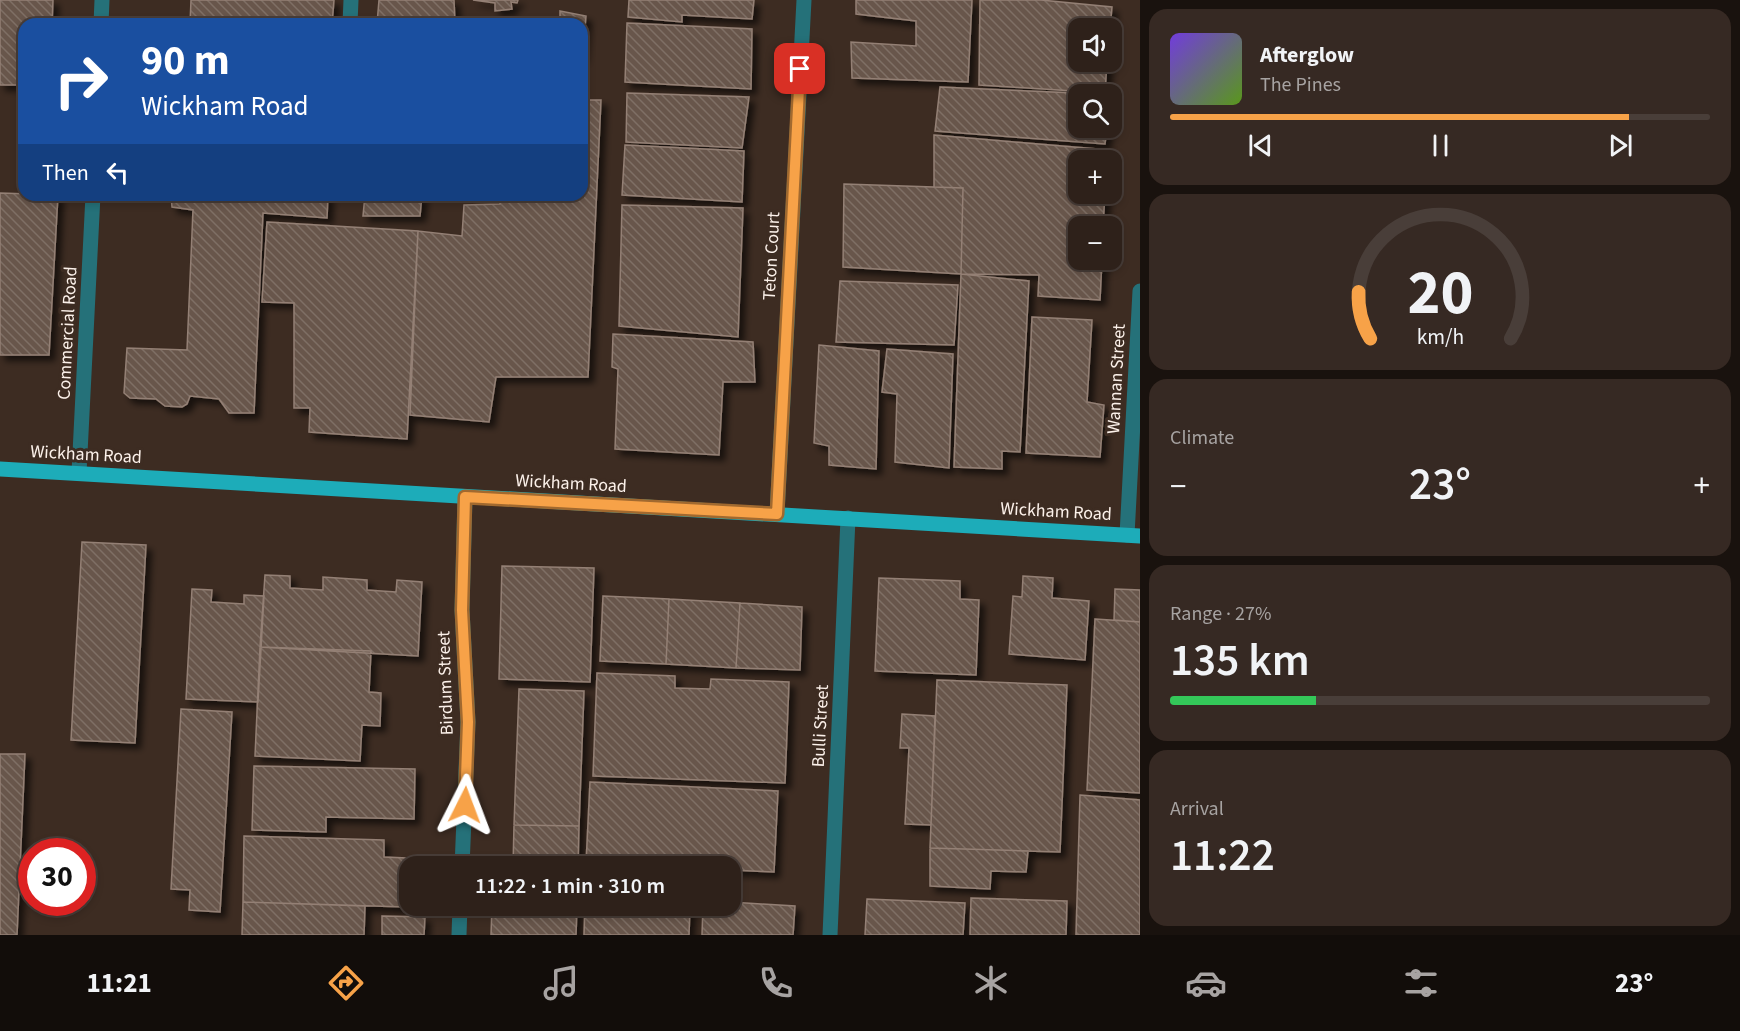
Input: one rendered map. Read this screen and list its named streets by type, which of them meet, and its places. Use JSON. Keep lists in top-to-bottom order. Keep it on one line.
{"streets":{"main road":["Wickham Road"],"street":["Teton Court","Commercial Road","Wannan Street","Birdum Street","Bulli Street"]},"crossings":[["Teton Court","Wickham Road"],["Commercial Road","Wickham Road"],["Wannan Street","Wickham Road"],["Wickham Road","Birdum Street"],["Wickham Road","Bulli Street"]],"page":{"map_buttons":["+","−"],"turn":["90 m","Wickham Road"],"song":["Afterglow","The Pines"],"then":"Then","tile":["Climate",["Range · 27%","135 km"],["Arrival","11:22"]],"heat":["−","23°","+"],"limit":"30","trip":"11:22 · 1 min · 310 m","tabs":["11:21","23°"],"gauge":["20","km/h"]}}
